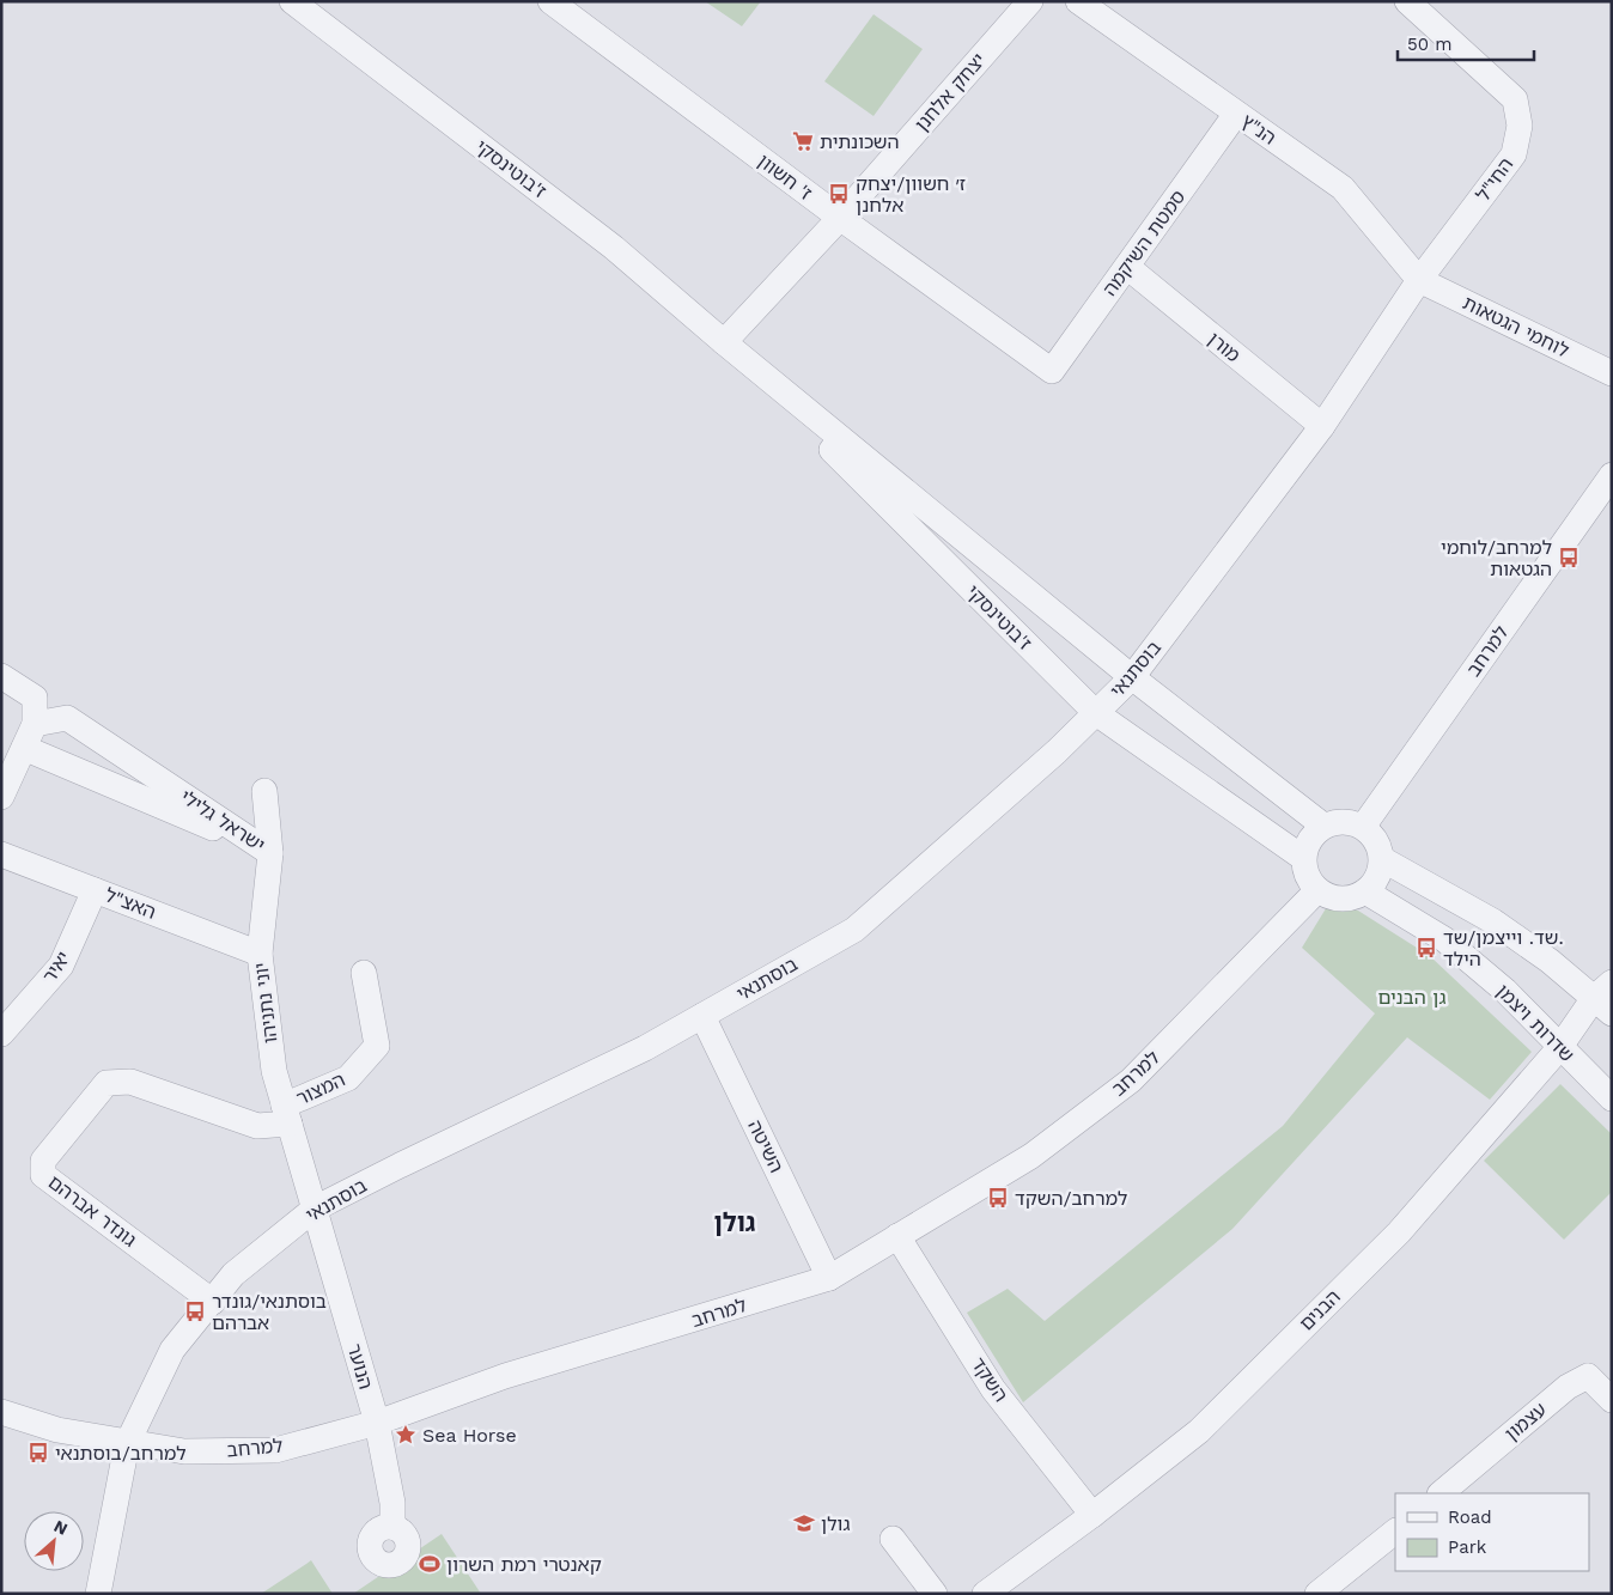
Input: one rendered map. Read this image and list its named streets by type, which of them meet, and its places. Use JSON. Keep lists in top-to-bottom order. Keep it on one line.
{"streets":{"street":["יצחק אלחנן","הנ\"ץ","ז'בוטינסקי","ז' חשוון","החי\"ל","סמטת השיקמה","לוחמי הגטאות","מורן","למרחב","בוסתנאי","ישראל גלילי","האצ\"ל","יאיר","יוני נתניהו","שדרות ויצמן","המצור","השיטה","גונדר אברהם","הבנים","הנוער","השקד","עצמון"]},"crossings":[["יצחק אלחנן","ז'בוטינסקי"],["יצחק אלחנן","ז' חשוון"],["הנ\"ץ","החי\"ל"],["הנ\"ץ","סמטת השיקמה"],["הנ\"ץ","לוחמי הגטאות"],["הנ\"ץ","בוסתנאי"],["ז'בוטינסקי","למרחב"],["ז'בוטינסקי","בוסתנאי"],["ז'בוטינסקי","שדרות ויצמן"],["ז' חשוון","סמטת השיקמה"],["החי\"ל","לוחמי הגטאות"],["החי\"ל","בוסתנאי"],["סמטת השיקמה","מורן"],["לוחמי הגטאות","בוסתנאי"],["מורן","בוסתנאי"],["למרחב","בוסתנאי"],["למרחב","שדרות ויצמן"],["למרחב","השיטה"],["למרחב","הנוער"],["למרחב","השקד"],["בוסתנאי","יוני נתניהו"],["בוסתנאי","השיטה"],["בוסתנאי","גונדר אברהם"],["בוסתנאי","הנוער"],["ישראל גלילי","יוני נתניהו"],["האצ\"ל","יאיר"],["האצ\"ל","יוני נתניהו"],["יוני נתניהו","המצור"],["יוני נתניהו","גונדר אברהם"],["יוני נתניהו","הנוער"],["שדרות ויצמן","הבנים"],["המצור","גונדר אברהם"],["הבנים","השקד"]],"districts":["גולן"],"parks":["גן הבנים"],"places":{"supermarket":["השכונתית"],"bus stop":["ז׳ חשוון/יצחק אלחנן","למרחב/לוחמי הגטאות","שד. וייצמן/שד. הילד","למרחב/השקד","בוסתנאי/גונדר אברהם","למרחב/בוסתנאי"],"place":["Sea Horse"],"school or university":["גולן"],"sports":["קאנטרי רמת השרון"]},"legend":["Road","Park"],"scale_bar":"50 m","north":"top right"}
